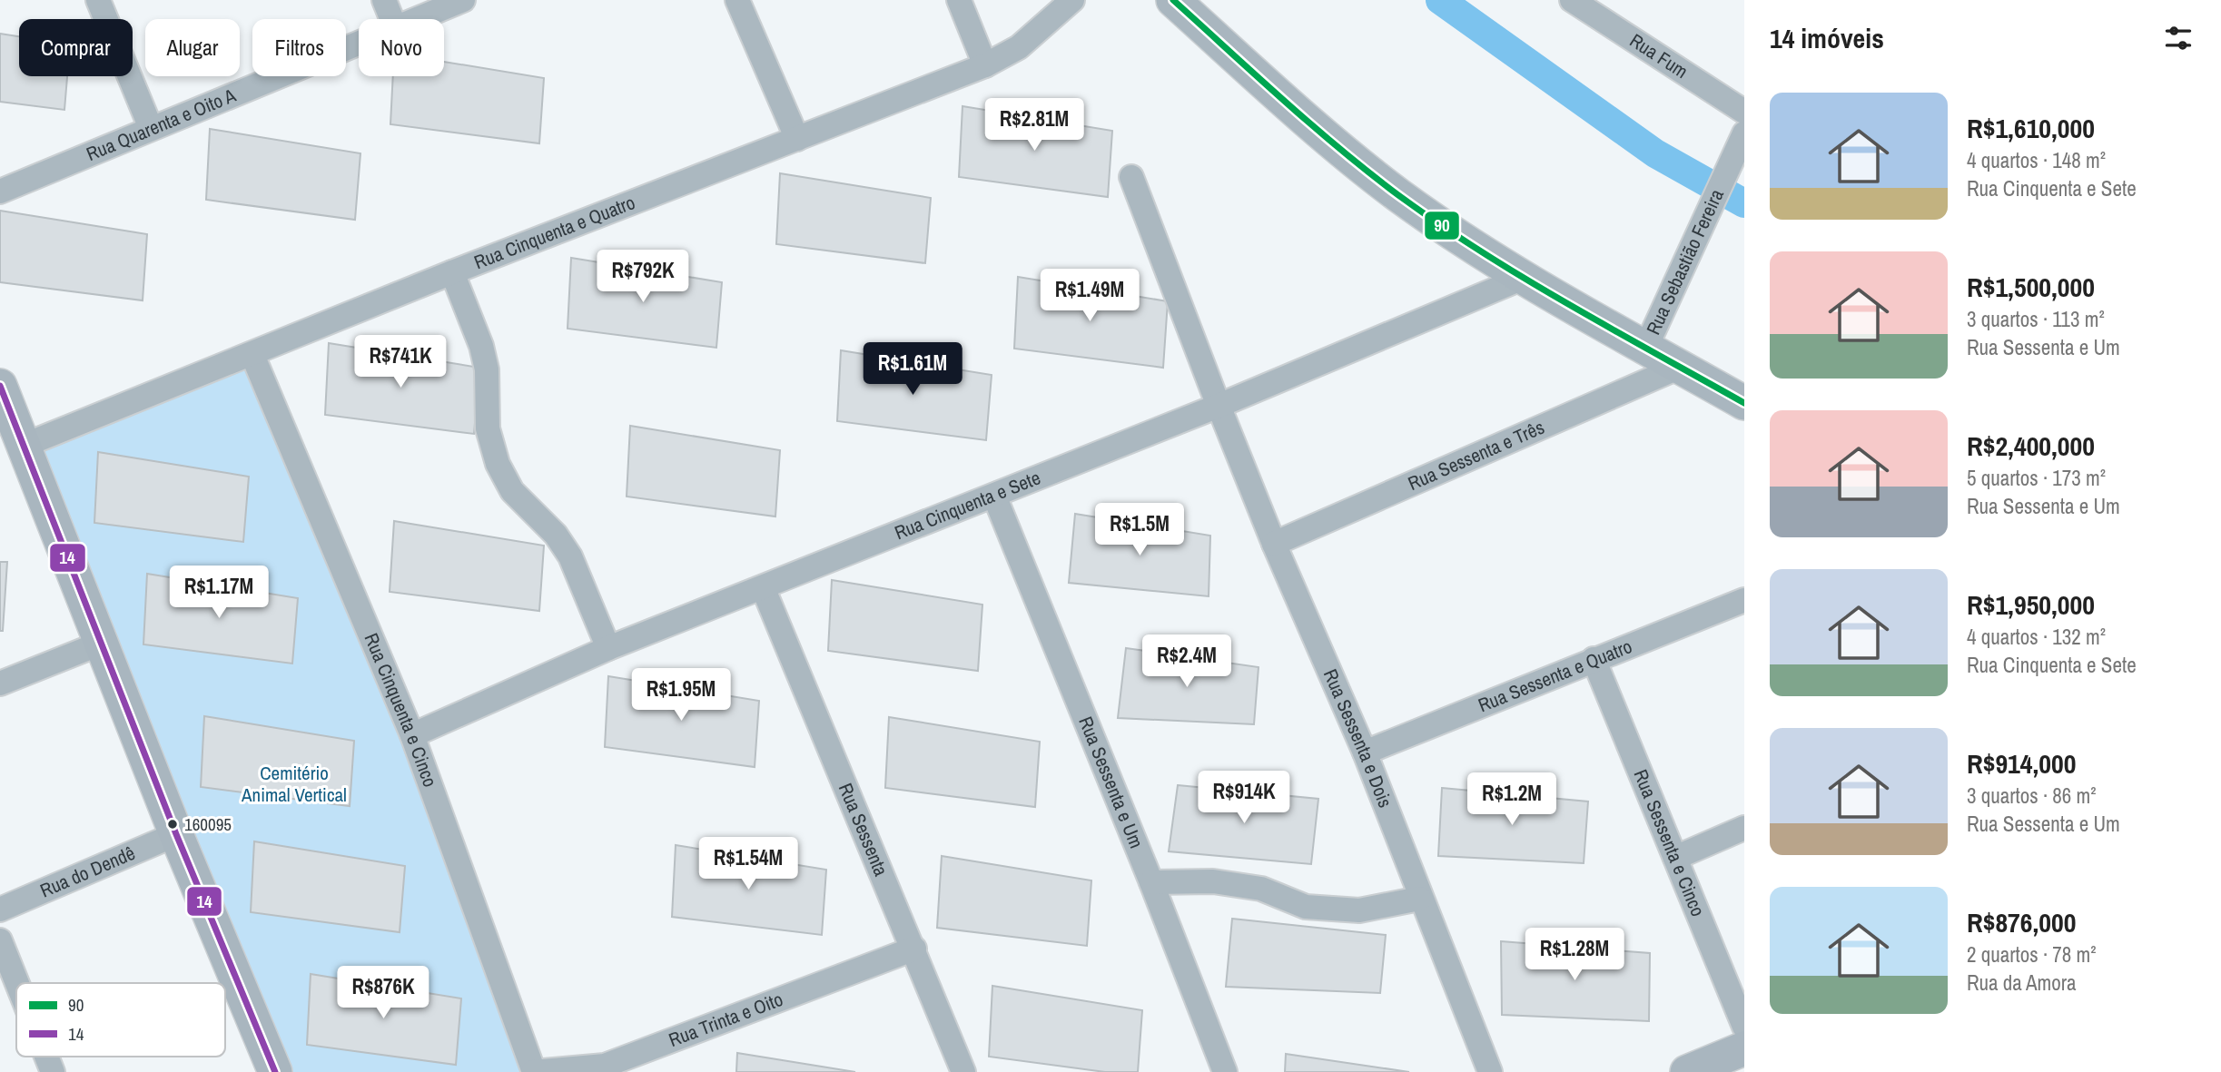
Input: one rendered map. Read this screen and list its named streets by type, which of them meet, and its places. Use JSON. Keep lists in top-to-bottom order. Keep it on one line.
{"streets":{"street":["Rua Fum","Rua Quarenta e Oito A","Rua Cinquenta e Quatro","Rua Sebastião Fereira","Rua Sessenta e Três","Rua Cinquenta e Sete","Rua Sessenta e Quatro","Rua Cinquenta e Cinco","Rua Sessenta e Dois","Rua Sessenta e Um","Rua Sessenta","Rua Sessenta e Cinco","Rua do Dendê","Rua Trinta e Oito"]},"crossings":[["Rua Cinquenta e Quatro","Rua Cinquenta e Cinco"],["Rua Sessenta e Três","Rua Sessenta e Dois"],["Rua Cinquenta e Sete","Rua Cinquenta e Cinco"],["Rua Cinquenta e Sete","Rua Sessenta e Dois"],["Rua Cinquenta e Sete","Rua Sessenta e Um"],["Rua Cinquenta e Sete","Rua Sessenta"],["Rua Sessenta e Quatro","Rua Sessenta e Dois"],["Rua Sessenta e Quatro","Rua Sessenta e Cinco"],["Rua Cinquenta e Cinco","Rua Trinta e Oito"],["Rua Sessenta","Rua Trinta e Oito"]],"parks":["Cemitério Animal Vertical"],"places":["160095"],"lines":["transit line 90","transit line 14"],"legend":["90","14"],"page":{"heading":"14 imóveis","chip":["Comprar","Alugar","Filtros","Novo"],"list":[{"name":"R$1,610,000","note":"4 quartos · 148 m² · Rua Cinquenta e Sete"},{"name":"R$1,500,000","note":"3 quartos · 113 m² · Rua Sessenta e Um"},{"name":"R$2,400,000","note":"5 quartos · 173 m² · Rua Sessenta e Um"},{"name":"R$1,950,000","note":"4 quartos · 132 m² · Rua Cinquenta e Sete"},{"name":"R$914,000","note":"3 quartos · 86 m² · Rua Sessenta e Um"},{"name":"R$876,000","note":"2 quartos · 78 m² · Rua da Amora"}],"price":["R$2.81M","R$792K","R$1.49M","R$741K","R$1.61M","R$1.5M","R$1.17M","R$2.4M","R$1.95M","R$914K","R$1.2M","R$1.54M","R$1.28M","R$876K"]}}
